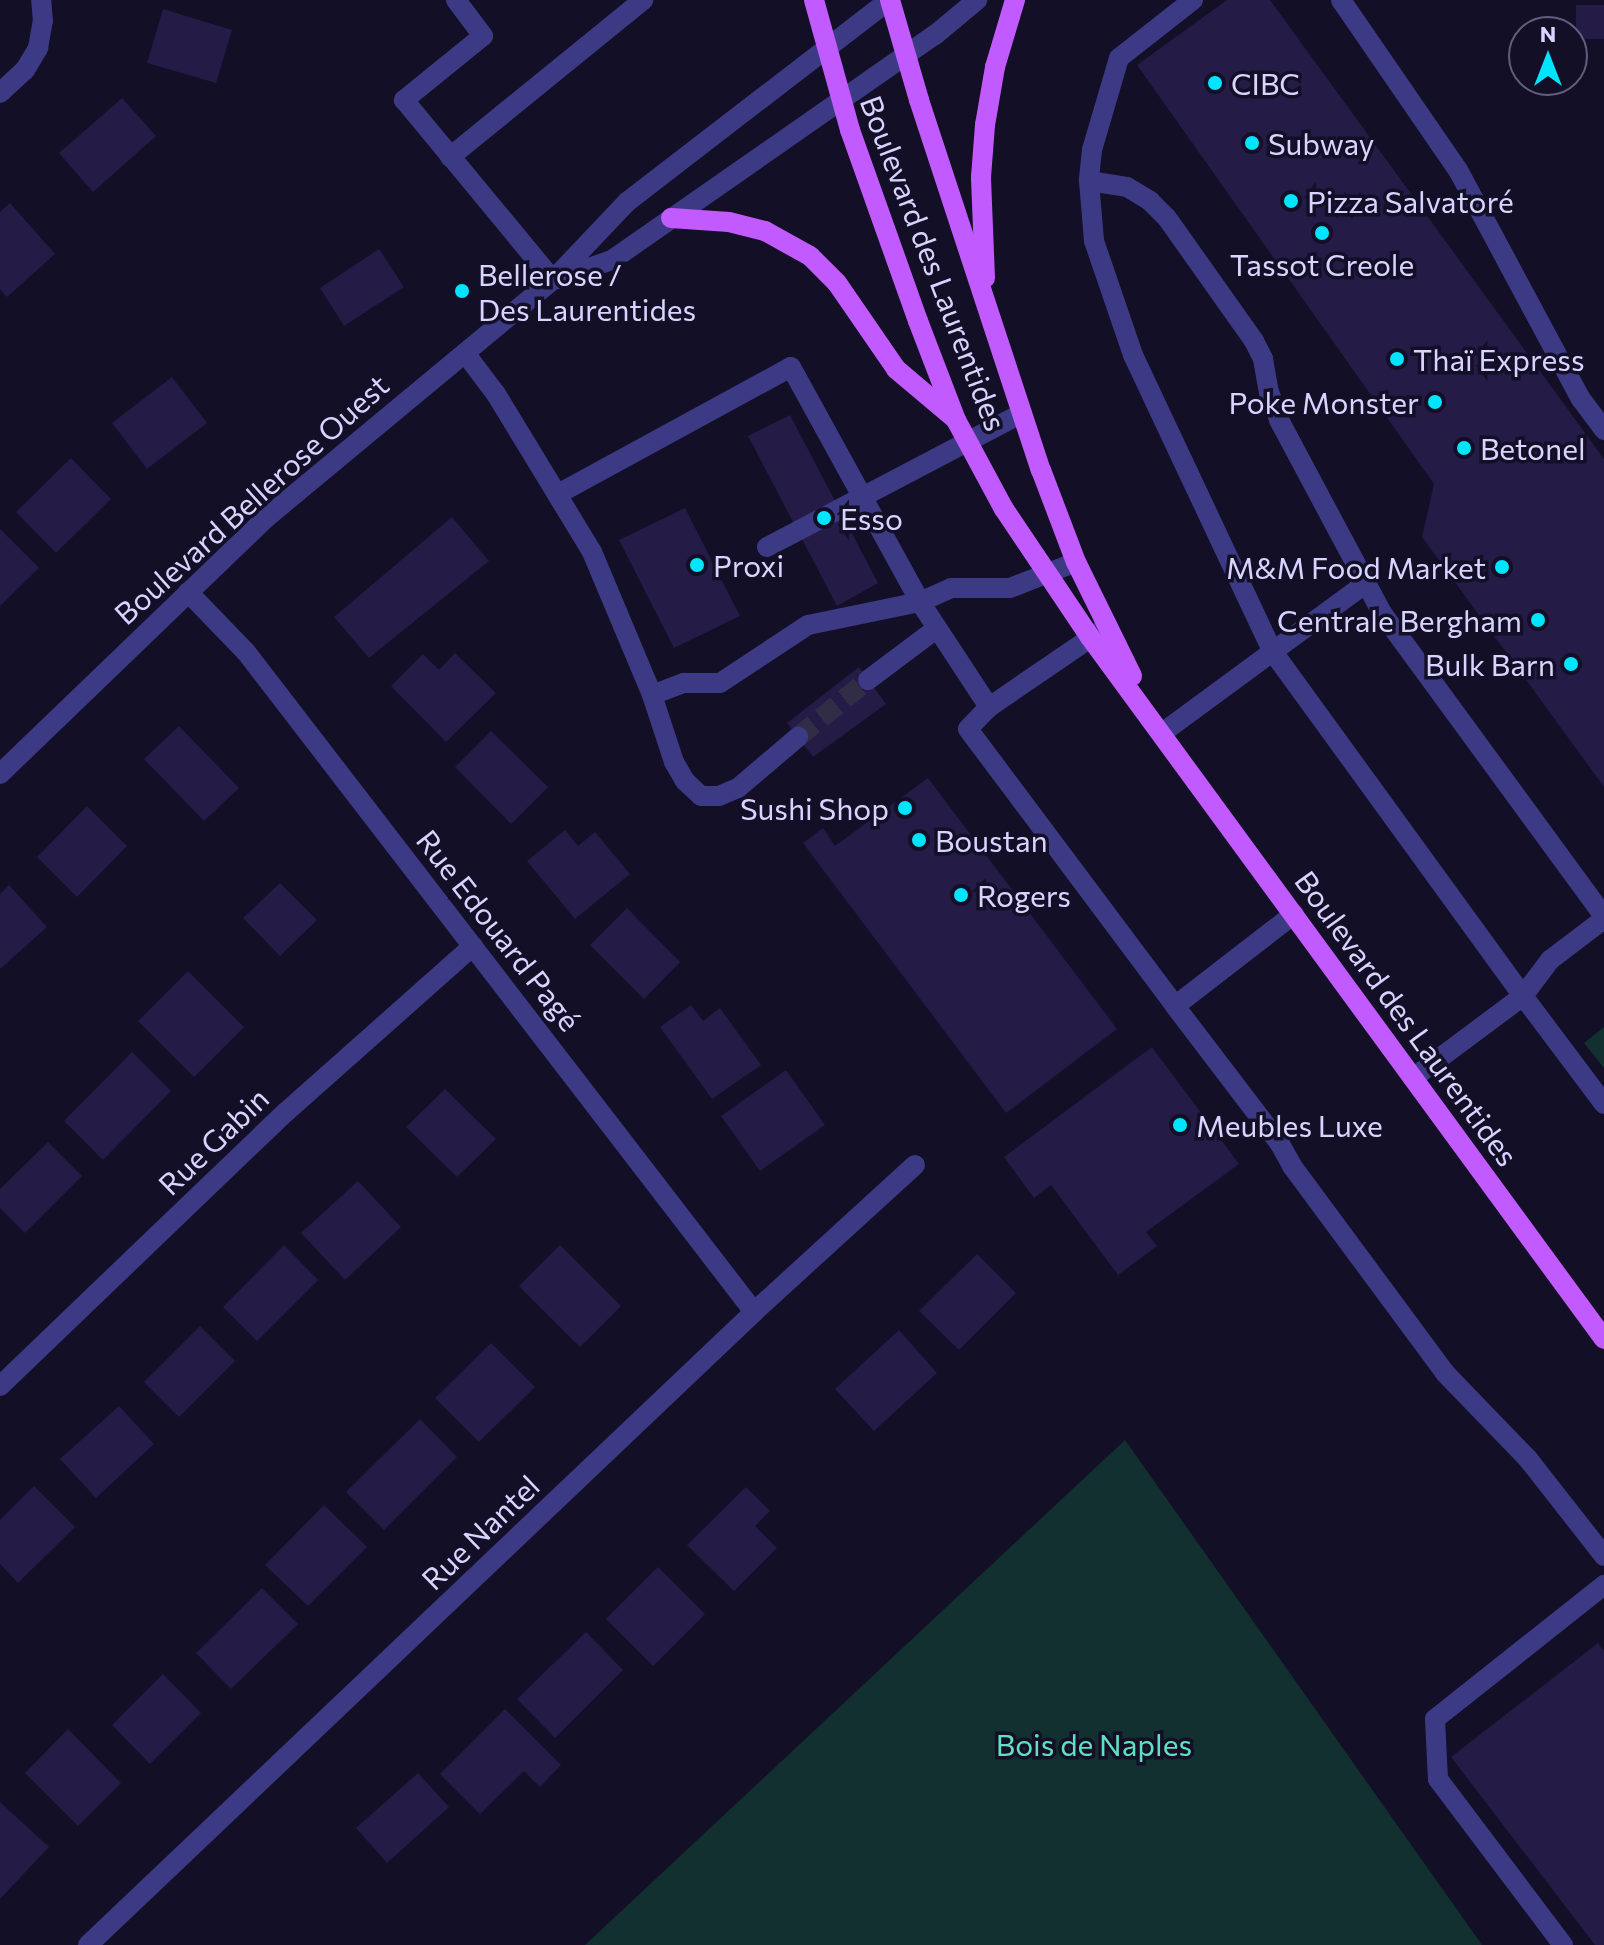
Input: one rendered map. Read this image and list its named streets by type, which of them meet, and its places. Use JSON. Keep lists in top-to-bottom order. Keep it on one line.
{"streets":{"main road":["Boulevard des Laurentides"],"street":["Boulevard Bellerose Ouest","Rue Edouard Pagé","Rue Gabin","Rue Nantel"]},"crossings":[["Boulevard des Laurentides","Boulevard Bellerose Ouest"],["Boulevard Bellerose Ouest","Rue Edouard Pagé"],["Rue Edouard Pagé","Rue Gabin"],["Rue Edouard Pagé","Rue Nantel"]],"parks":["Bois de Naples"],"places":["CIBC","Subway","Pizza Salvatoré","Tassot Creole","Bellerose / Des Laurentides","Thaï Express","Poke Monster","Betonel","Esso","Proxi","M&M Food Market","Centrale Bergham","Bulk Barn","Sushi Shop","Boustan","Rogers","Meubles Luxe"],"north":"top"}
